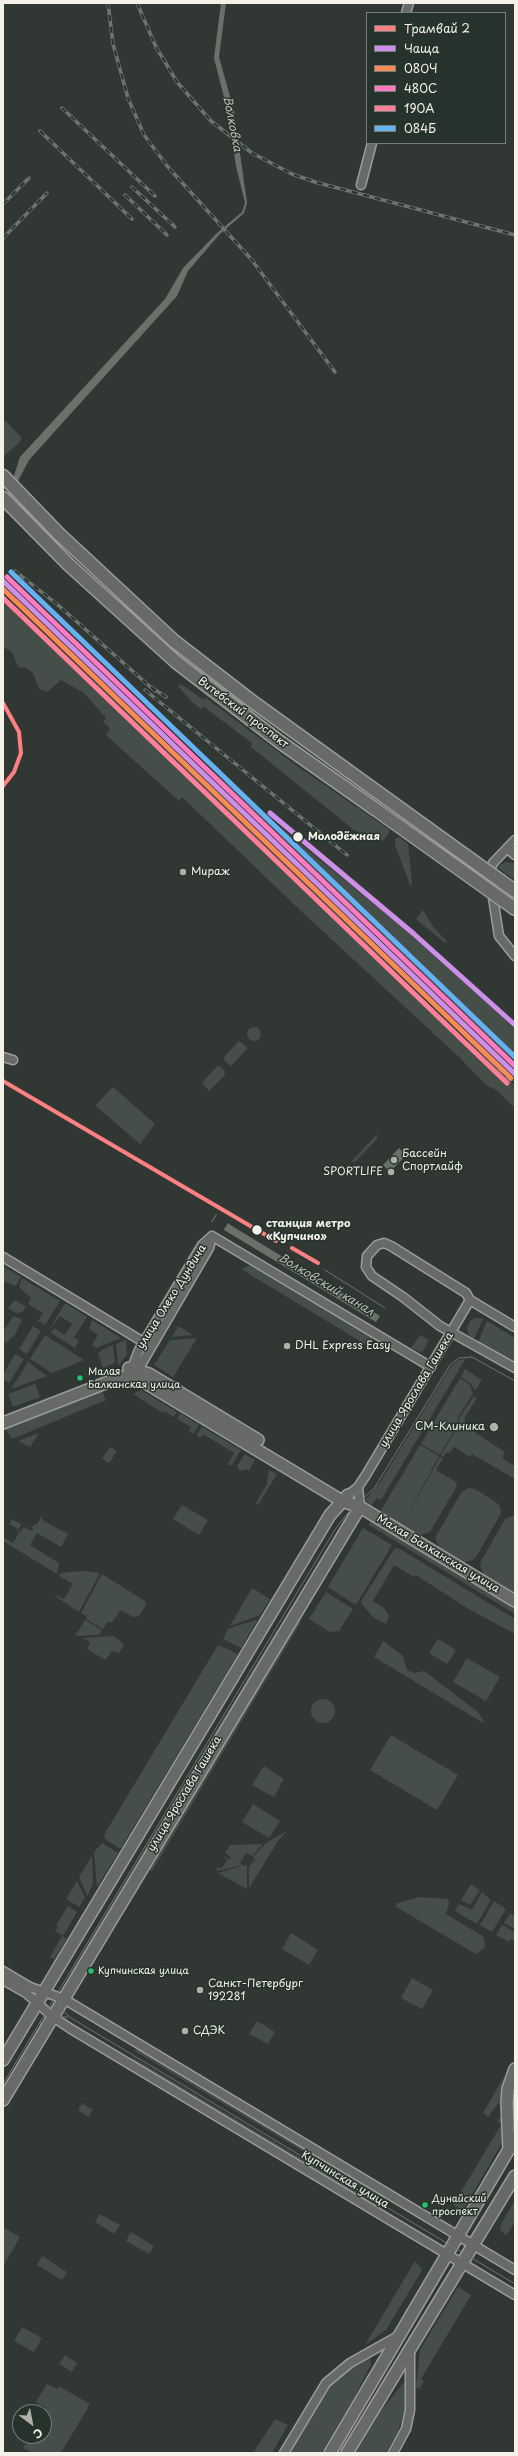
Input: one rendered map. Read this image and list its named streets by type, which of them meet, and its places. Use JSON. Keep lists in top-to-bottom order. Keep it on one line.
{"streets":{"main road":["Витебский проспект"],"street":["улица Олеко Дундича","улица Ярослава Гашека","Малая Балканская улица","Купчинская улица"]},"crossings":[["улица Олеко Дундича","улица Ярослава Гашека"],["улица Олеко Дундича","Малая Балканская улица"],["улица Ярослава Гашека","Малая Балканская улица"],["улица Ярослава Гашека","Купчинская улица"]],"water":["Волковка","Волковский канал"],"places":["Молодёжная","Мираж","Бассейн Спортлайф","SPORTLIFE","станция метро «Купчино»","DHL Express Easy","Малая Балканская улица","СМ-Клиника","Купчинская улица","Санкт-Петербург 192281","СДЭК","Дунайский проспект"],"lines":["transit line 084Б","transit line 480С","transit line Чаща","transit line 080Ч","transit line 190А","tram line 2"],"legend":["Трамвай 2","Чаща","080Ч","480С","190А","084Б"],"north":"bottom right"}
